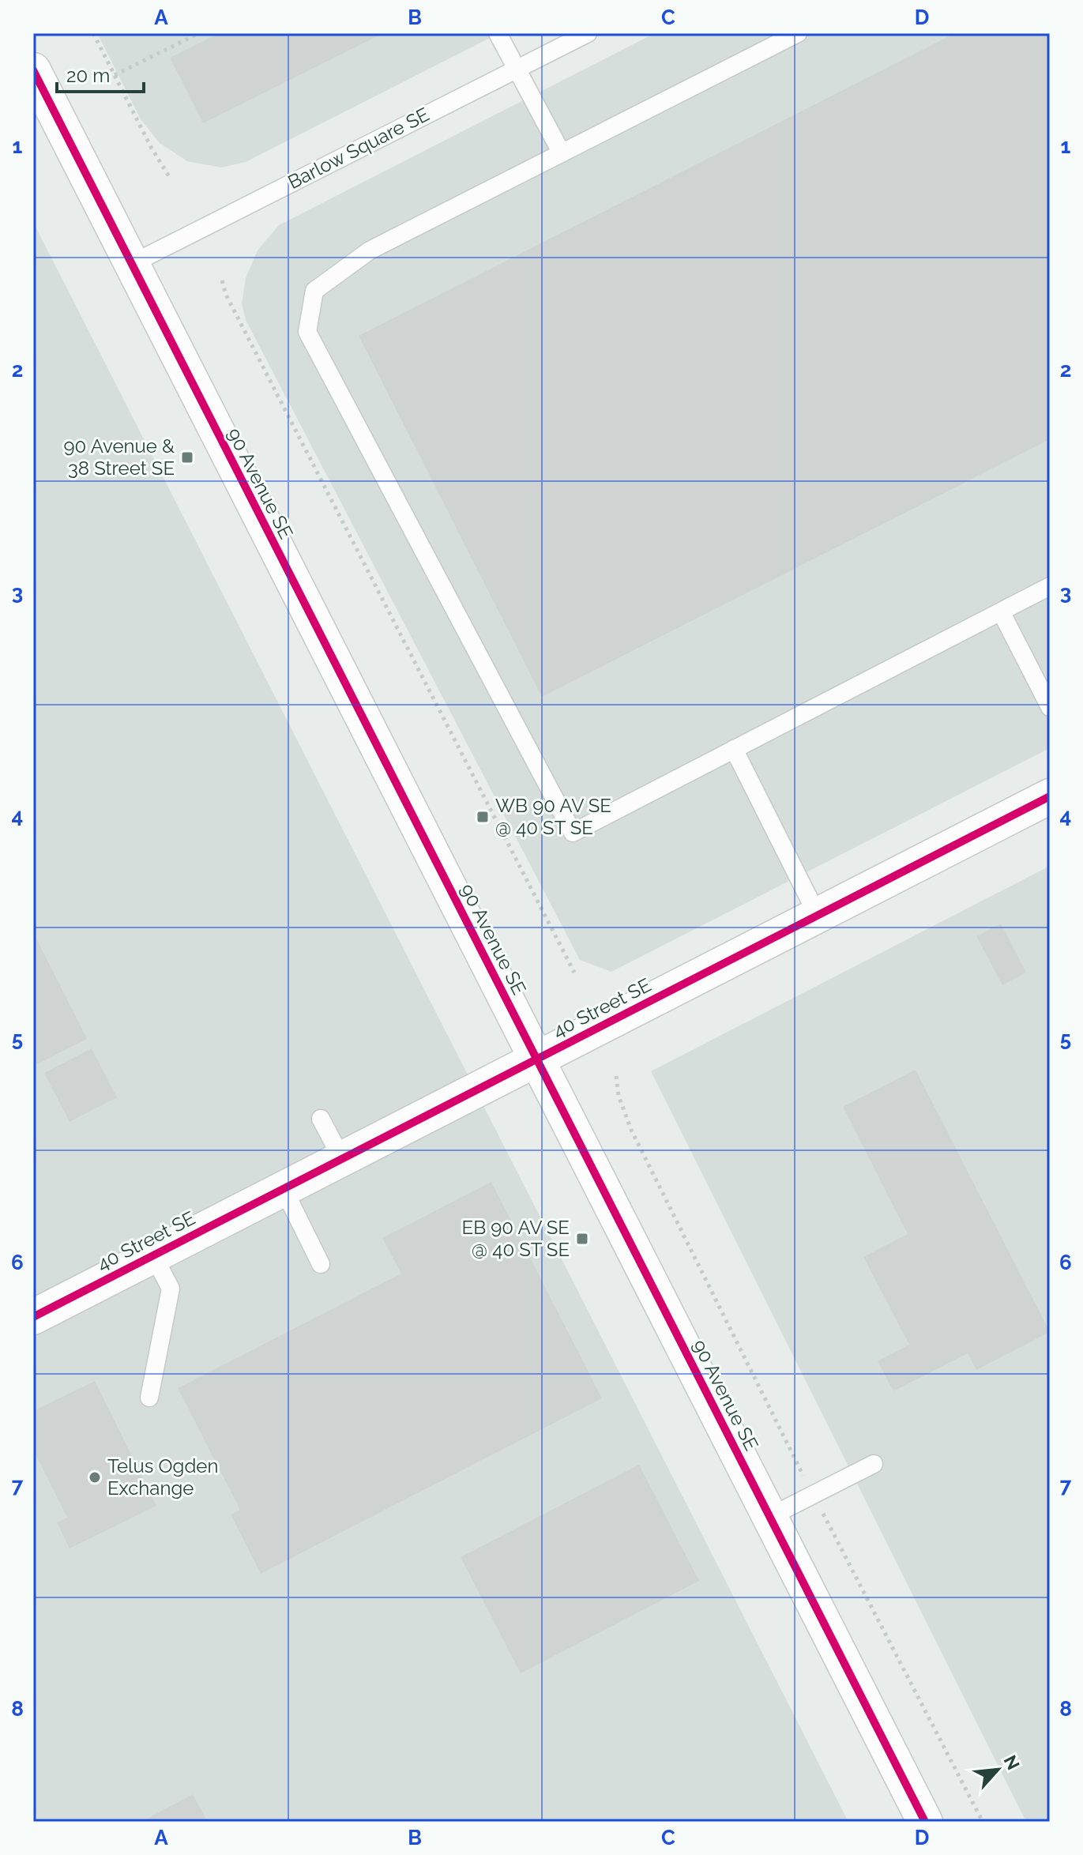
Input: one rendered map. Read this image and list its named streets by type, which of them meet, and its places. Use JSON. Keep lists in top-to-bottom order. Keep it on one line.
{"streets":{"street":["90 Avenue SE","40 Street SE"],"lane":["Barlow Square SE"]},"crossings":[["Barlow Square SE","90 Avenue SE"],["90 Avenue SE","40 Street SE"]],"places":{"transit":["90 Avenue & 38 Street SE","WB 90 AV SE @ 40 ST SE","EB 90 AV SE @ 40 ST SE"],"other":["Telus Ogden Exchange"]},"scale_bar":"20 m","north":"top right","grid":{"columns":["A","B","C","D"],"rows":["1","2","3","4","5","6","7","8"]}}
